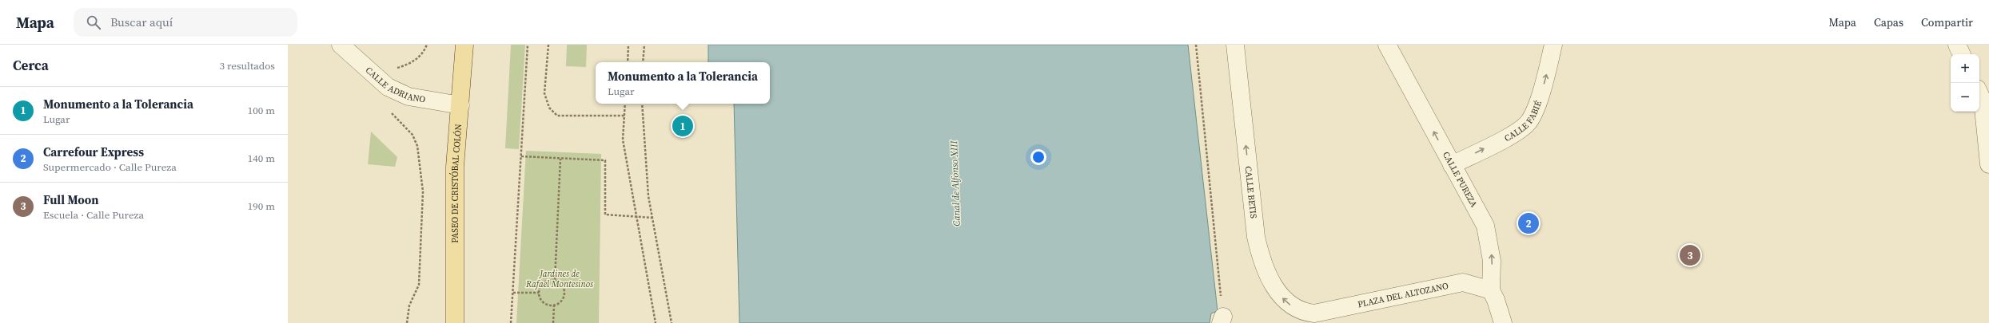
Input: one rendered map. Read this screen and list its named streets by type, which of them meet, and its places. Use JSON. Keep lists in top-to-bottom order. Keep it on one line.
{"streets":{"main road":["PASEO DE CRISTÓBAL COLÓN"],"street":["CALLE ADRIANO","CALLE FABIÉ","CALLE PUREZA","CALLE BETIS","PLAZA DEL ALTOZANO"]},"crossings":[["CALLE ADRIANO","PASEO DE CRISTÓBAL COLÓN"],["CALLE FABIÉ","CALLE PUREZA"],["CALLE PUREZA","PLAZA DEL ALTOZANO"],["CALLE BETIS","PLAZA DEL ALTOZANO"]],"one_way":["CALLE FABIÉ","CALLE PUREZA","CALLE BETIS"],"water":["Canal de Alfonso XIII"],"parks":["Jardines de Rafael Montesinos"],"page":{"header":"Mapa","search":"Buscar aquí","nav":["Mapa","Capas","Compartir"],"heading":["Cerca","3 resultados"],"map_buttons":["+","−"],"popup":["Monumento a la Tolerancia","Lugar"],"list":[{"mark":"1","name":"Monumento a la Tolerancia","note":"Lugar","value":"100 m"},{"mark":"2","name":"Carrefour Express","note":"Supermercado · Calle Pureza","value":"140 m"},{"mark":"3","name":"Full Moon","note":"Escuela · Calle Pureza","value":"190 m"}],"pins":["1","2","3"]}}
